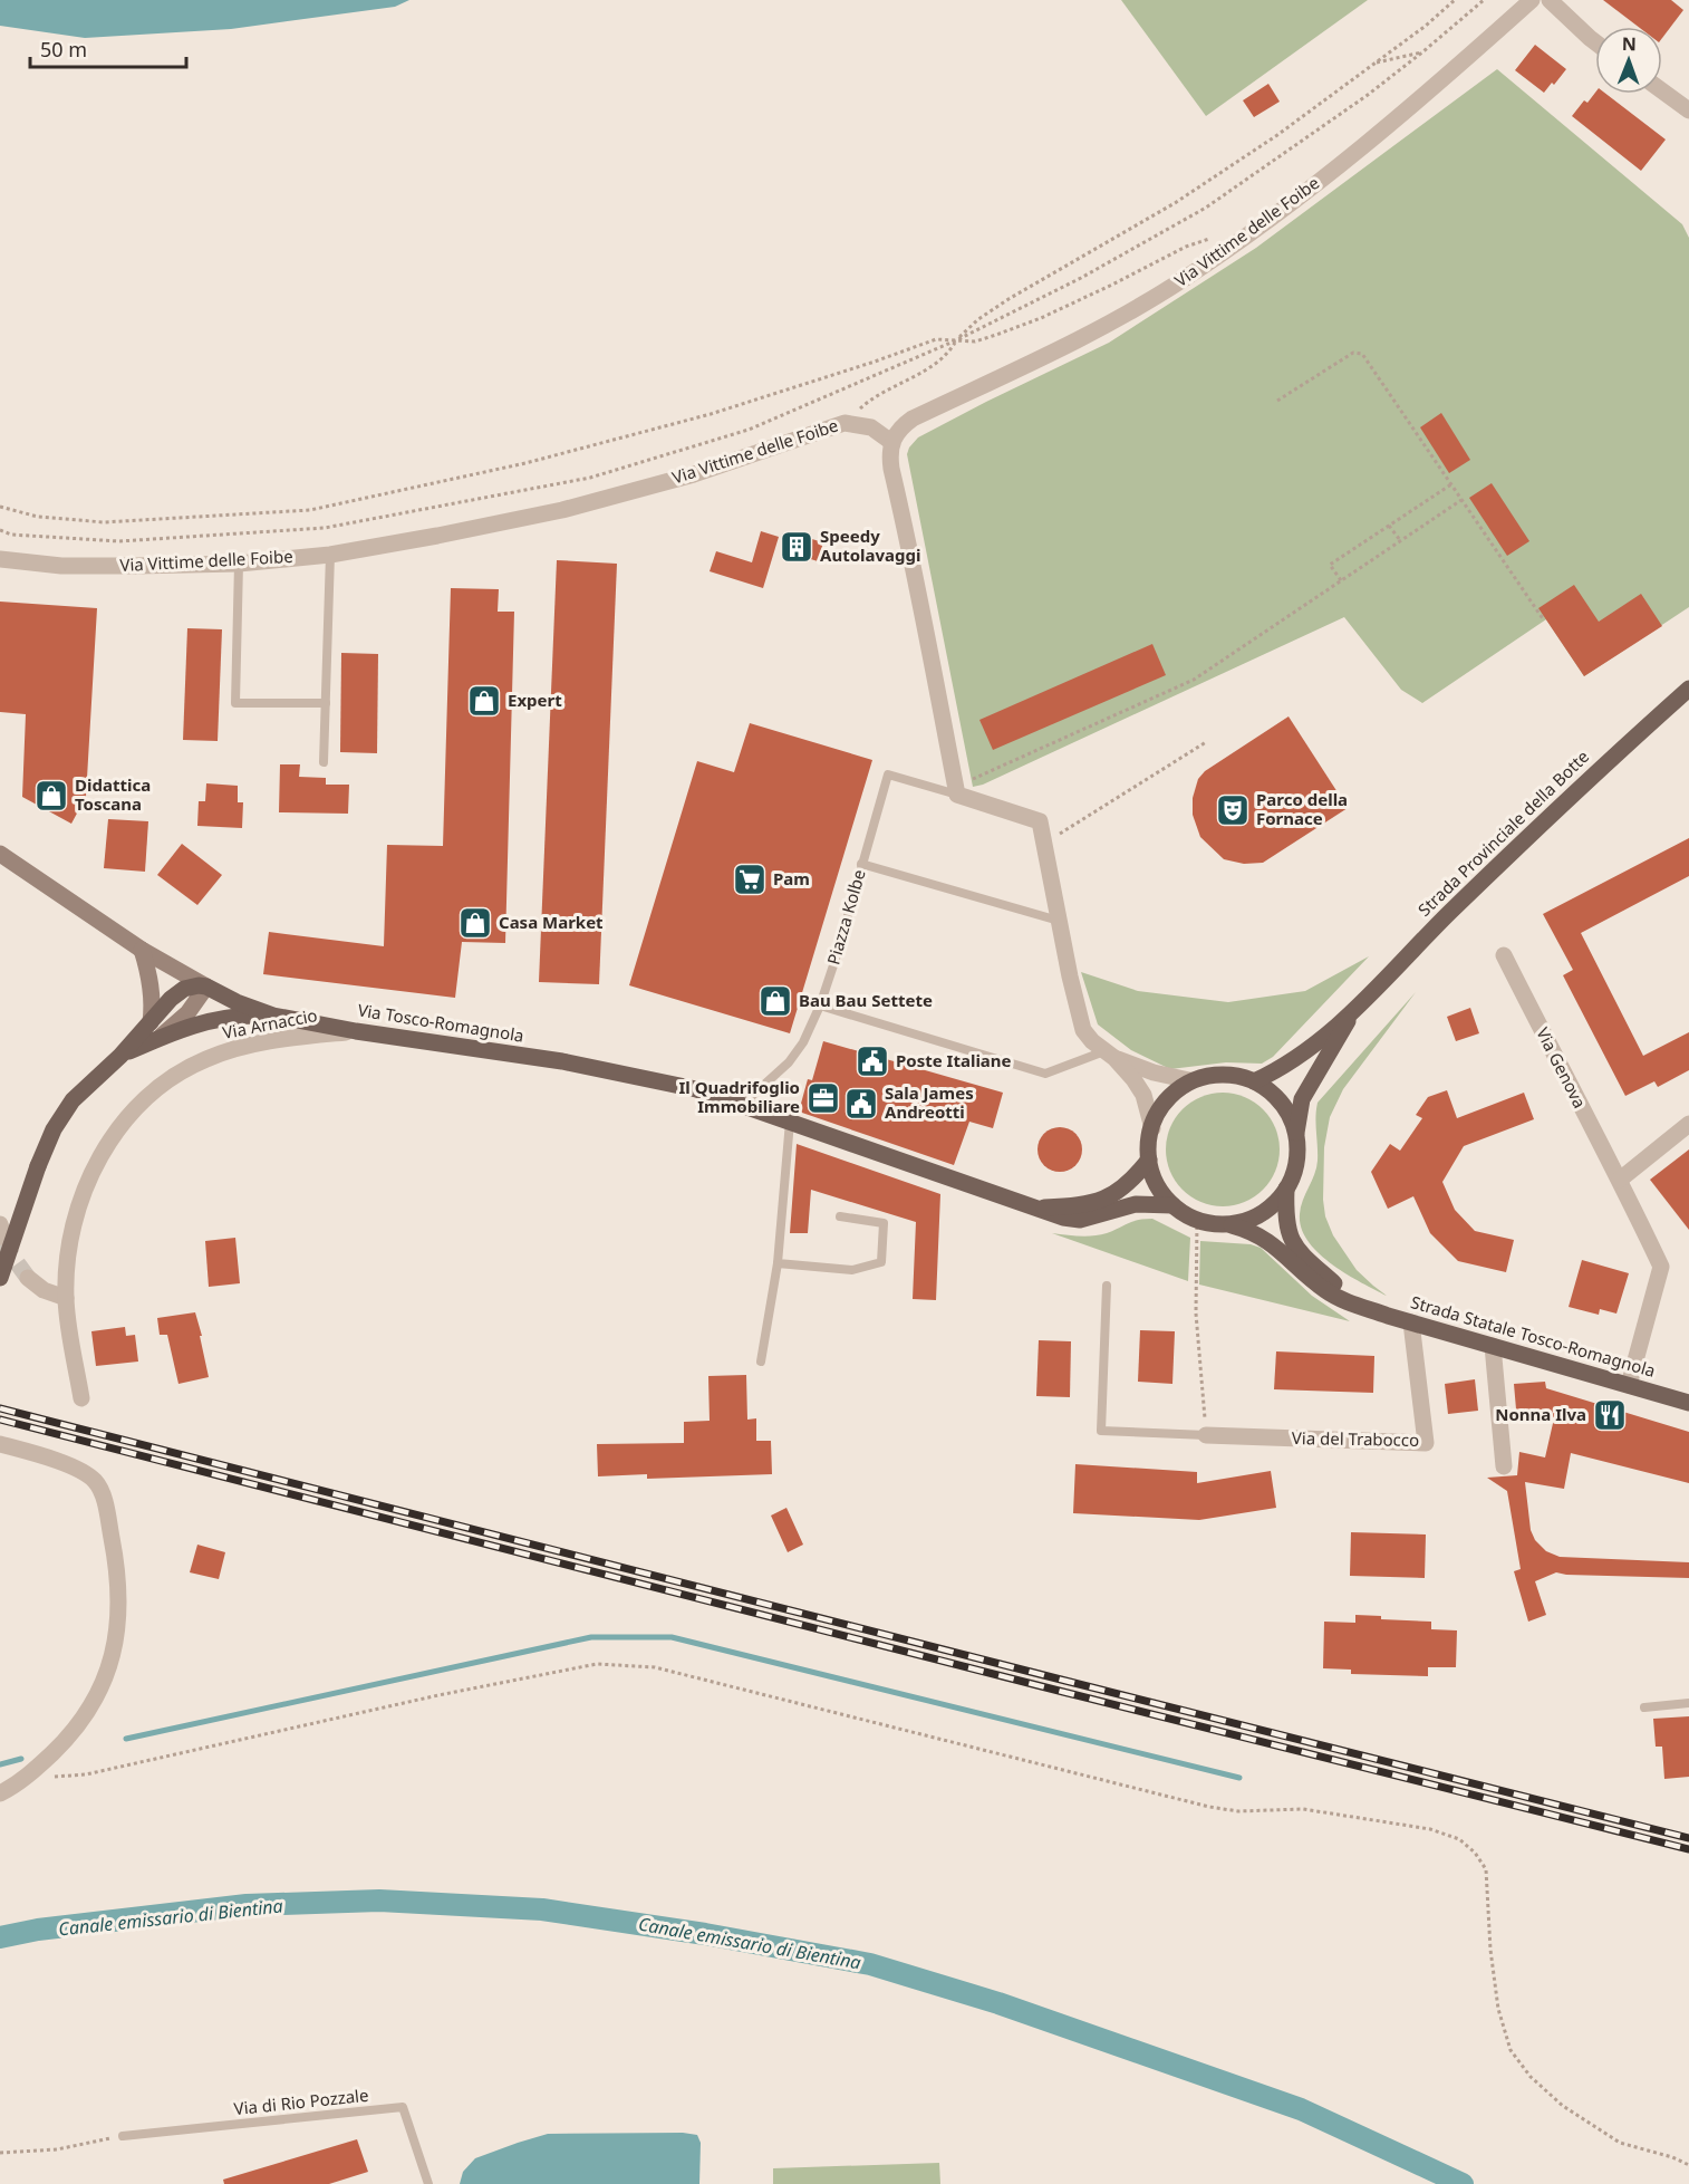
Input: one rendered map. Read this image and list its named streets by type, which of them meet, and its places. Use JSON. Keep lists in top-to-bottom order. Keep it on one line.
{"streets":{"main road":["Strada Provinciale della Botte","Via Tosco-Romagnola","Via Arnaccio","Strada Statale Tosco-Romagnola"],"street":["Via Vittime delle Foibe","Piazza Kolbe","Via Genova","Via del Trabocco"],"lane":["Via di Rio Pozzale"]},"crossings":[["Piazza Kolbe","Via Tosco-Romagnola"],["Piazza Kolbe","Strada Statale Tosco-Romagnola"],["Via Tosco-Romagnola","Via Arnaccio"],["Via Tosco-Romagnola","Strada Statale Tosco-Romagnola"],["Via Genova","Strada Statale Tosco-Romagnola"],["Strada Statale Tosco-Romagnola","Via del Trabocco"]],"water":["Canale emissario di Bientina"],"places":{"building":["Speedy Autolavaggi"],"shop":["Expert","Didattica Toscana","Casa Market","Bau Bau Settete"],"theatre":["Parco della Fornace"],"supermarket":["Pam"],"public building":["Poste Italiane","Sala James Andreotti"],"office":["Il Quadrifoglio Immobiliare"],"restaurant":["Nonna Ilva"]},"scale_bar":"50 m","north":"top"}
